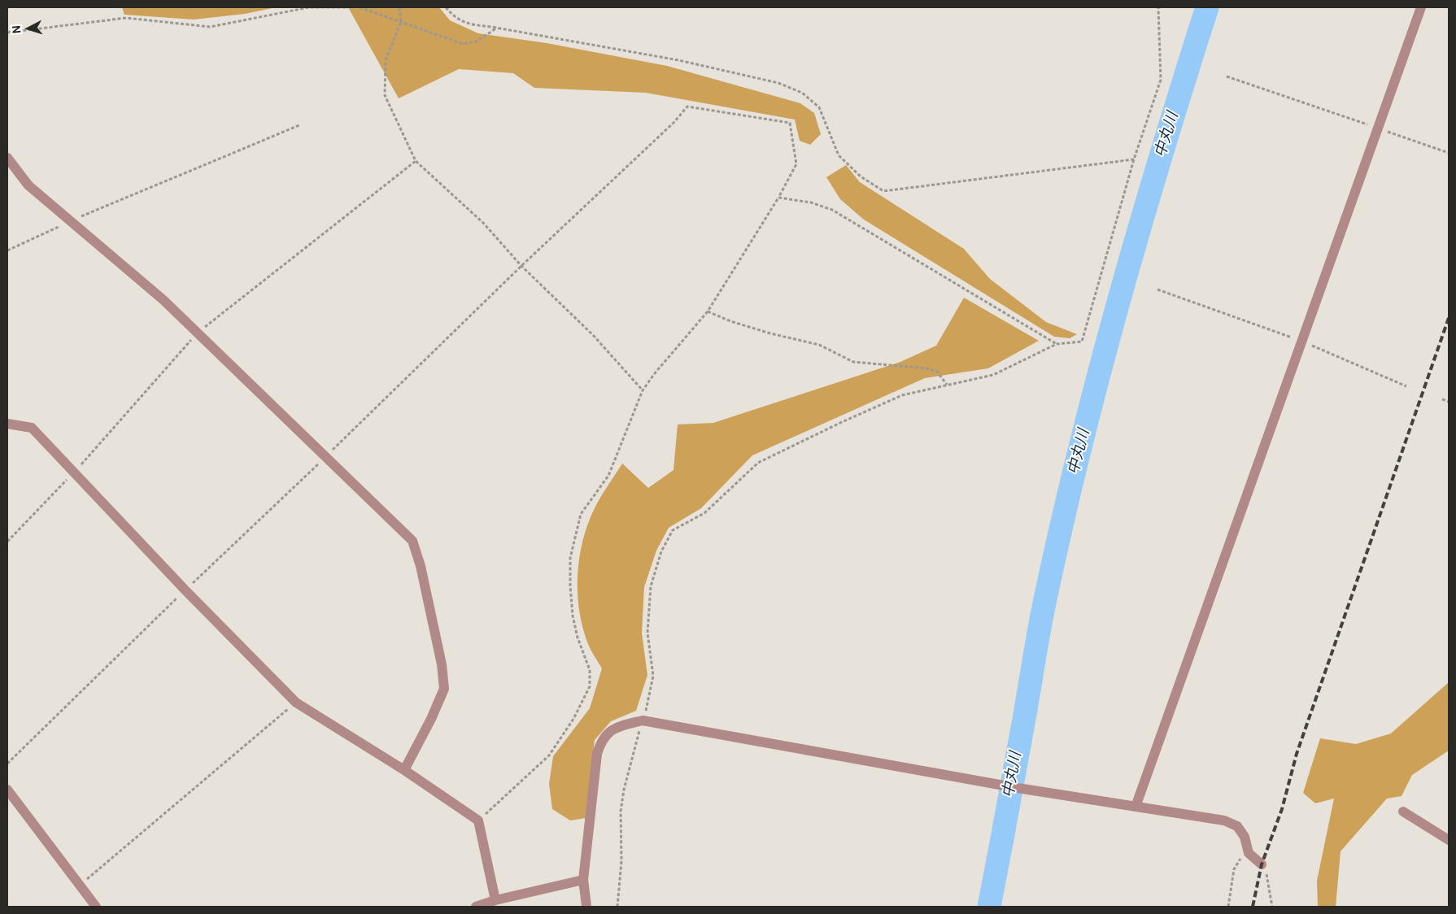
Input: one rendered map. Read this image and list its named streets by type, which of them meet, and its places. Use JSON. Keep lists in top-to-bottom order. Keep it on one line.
{"water":["中丸川"],"north":"left"}
